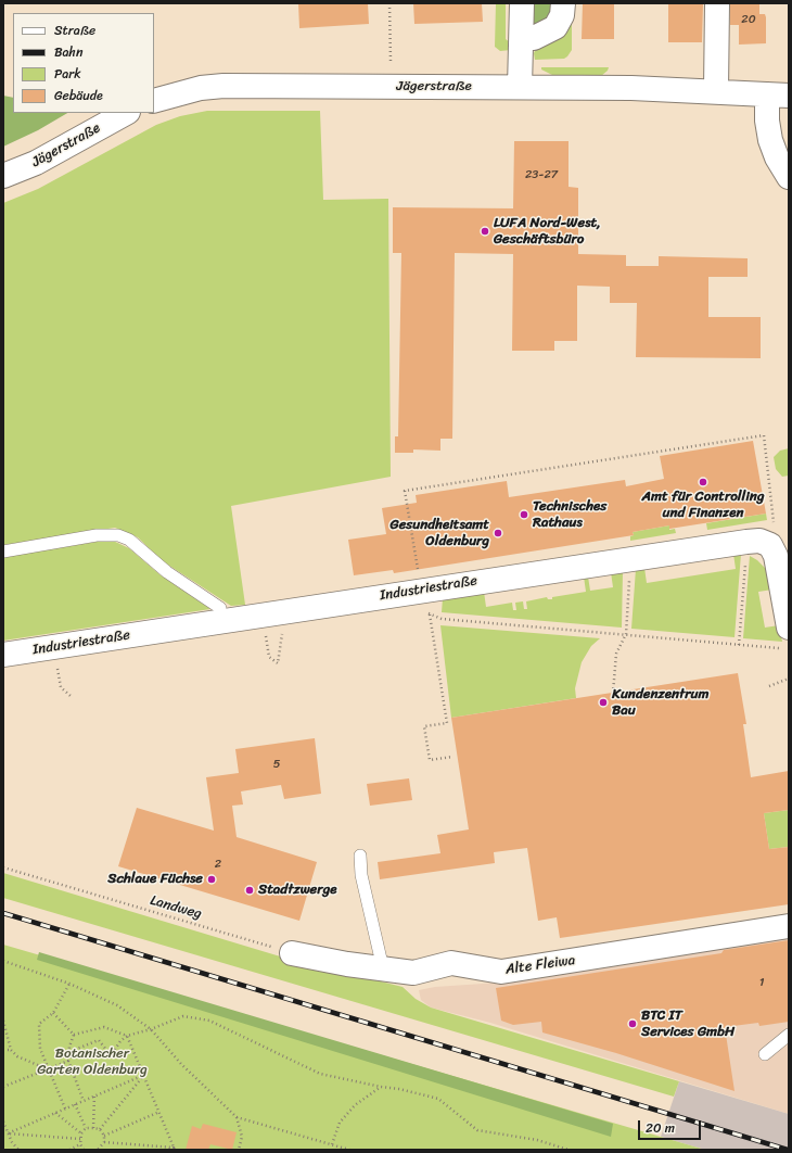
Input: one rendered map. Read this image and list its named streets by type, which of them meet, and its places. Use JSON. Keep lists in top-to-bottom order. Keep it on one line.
{"streets":{"street":["Jägerstraße","Industriestraße","Alte Fleiwa"],"path":["Landweg"]},"crossings":[["Landweg","Alte Fleiwa"]],"parks":["Botanischer Garten Oldenburg"],"places":["LUFA Nord-West, Geschäftsbüro","Amt für Controlling und Finanzen","Technisches Rathaus","Gesundheitsamt Oldenburg","Kundenzentrum Bau","Schlaue Füchse","Stadtzwerge","BTC IT Services GmbH"],"house_numbers":["20","23-27","5","2","1"],"legend":["Straße","Bahn","Park","Gebäude"],"scale_bar":"20 m"}
